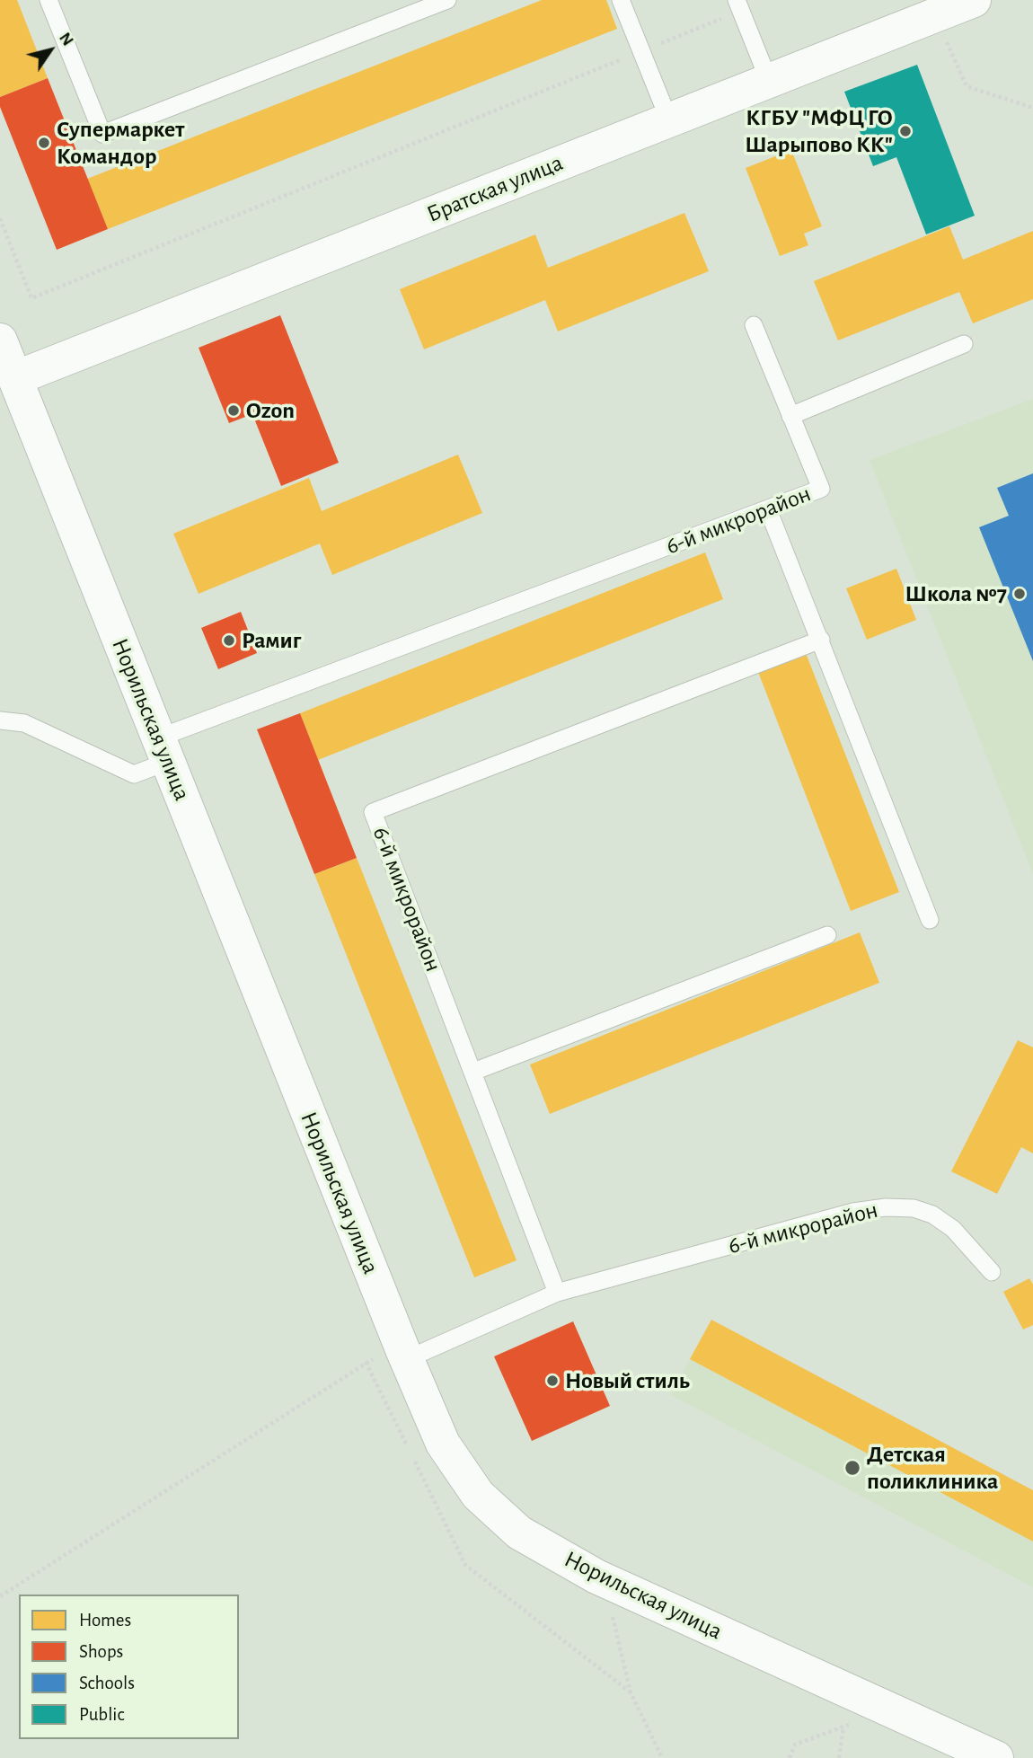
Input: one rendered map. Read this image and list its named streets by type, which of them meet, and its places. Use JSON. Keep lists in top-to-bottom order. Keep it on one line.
{"streets":{"street":["Братская улица","Норильская улица"],"lane":["6-й микрорайон"]},"crossings":[["Братская улица","Норильская улица"],["6-й микрорайон","Норильская улица"]],"places":["КГБУ \"МФЦ ГО Шарыпово КК\"","Супермаркет Командор","Ozon","Школа №7","Рамиг","Новый стиль","Детская поликлиника"],"legend":["Homes","Shops","Schools","Public"],"north":"top right"}
